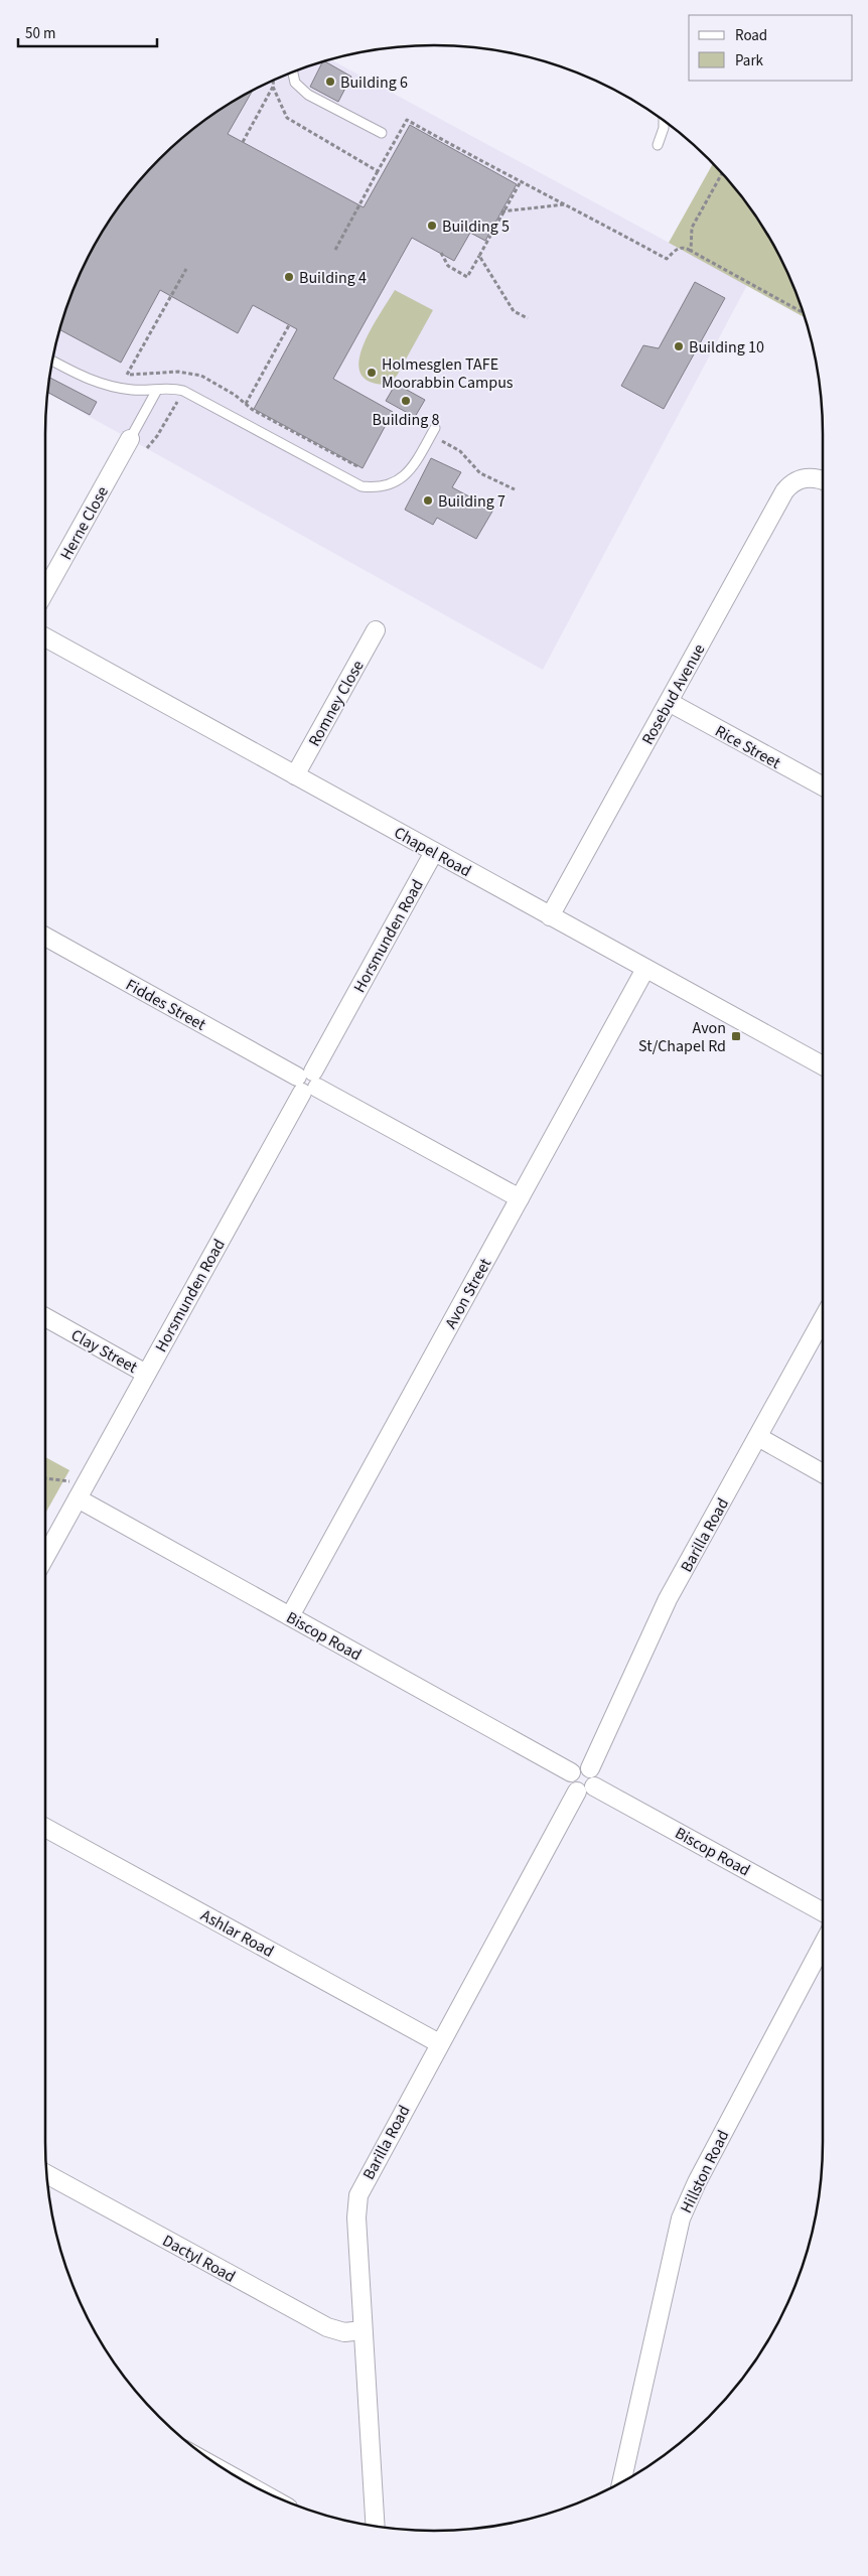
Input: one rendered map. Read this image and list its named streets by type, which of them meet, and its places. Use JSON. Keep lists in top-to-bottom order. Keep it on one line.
{"streets":{"street":["Herne Close","Rosebud Avenue","Romney Close","Rice Street","Chapel Road","Horsmunden Road","Fiddes Street","Avon Street","Clay Street","Barilla Road","Biscop Road","Ashlar Road","Hillston Road","Dactyl Road"]},"crossings":[["Rosebud Avenue","Rice Street"],["Rosebud Avenue","Chapel Road"],["Romney Close","Chapel Road"],["Chapel Road","Horsmunden Road"],["Chapel Road","Avon Street"],["Horsmunden Road","Fiddes Street"],["Horsmunden Road","Clay Street"],["Horsmunden Road","Biscop Road"],["Fiddes Street","Avon Street"],["Avon Street","Biscop Road"],["Barilla Road","Biscop Road"],["Barilla Road","Ashlar Road"],["Barilla Road","Dactyl Road"]],"places":{"other":["Building 6","Building 5","Building 4","Building 10","Holmesglen TAFE Moorabbin Campus","Building 8","Building 7"],"transit":["Avon St/Chapel Rd"]},"legend":["Road","Park"],"scale_bar":"50 m"}
